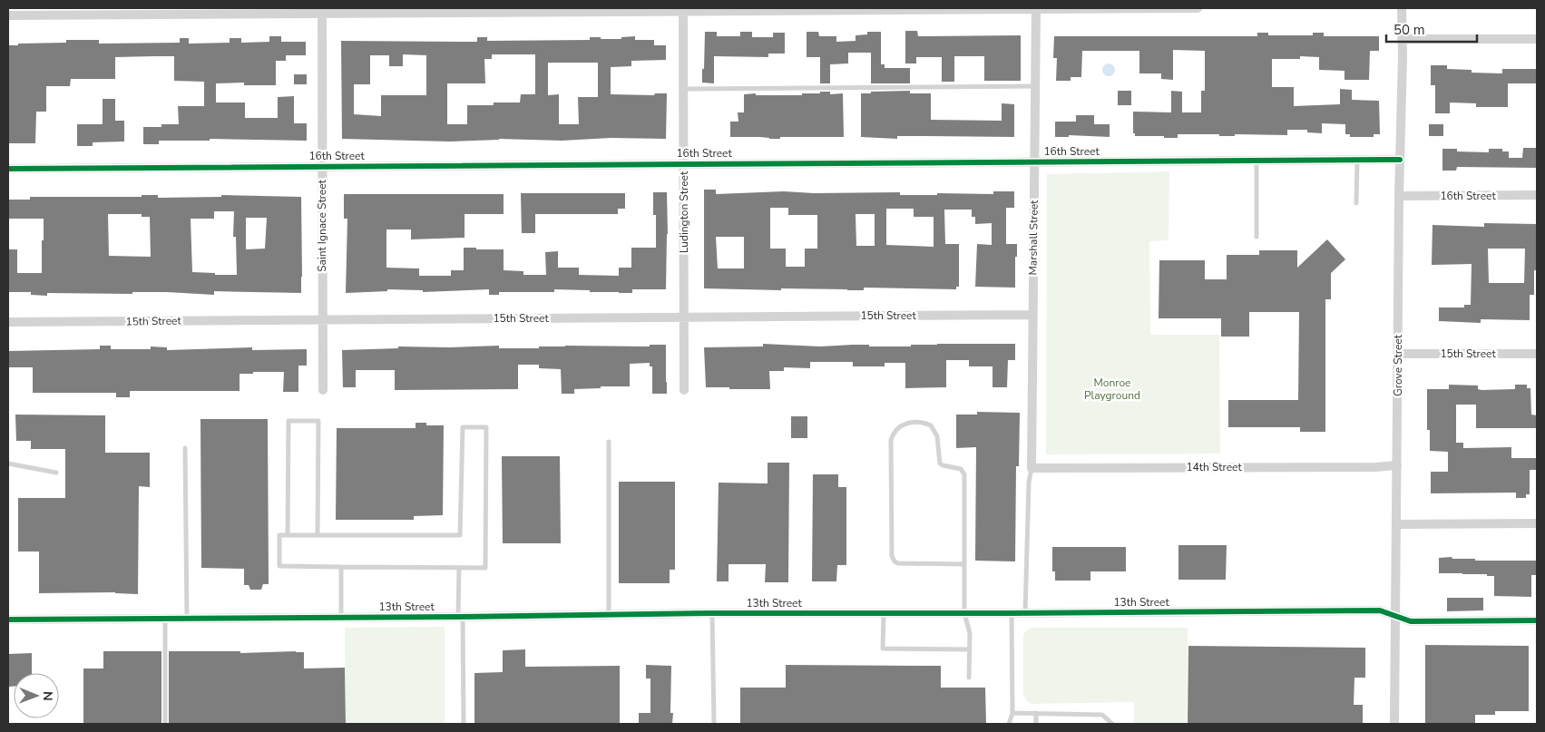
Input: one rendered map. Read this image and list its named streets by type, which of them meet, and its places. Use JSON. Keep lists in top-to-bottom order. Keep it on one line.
{"streets":{"street":["16th Street","Ludington Street","Saint Ignace Street","Marshall Street","15th Street","Grove Street","14th Street","13th Street"]},"crossings":[["16th Street","Ludington Street"],["16th Street","Saint Ignace Street"],["16th Street","Marshall Street"],["16th Street","Grove Street"],["Ludington Street","15th Street"],["Saint Ignace Street","15th Street"],["Marshall Street","15th Street"],["Marshall Street","14th Street"],["15th Street","Grove Street"],["Grove Street","14th Street"],["Grove Street","13th Street"]],"parks":["Monroe Playground"],"scale_bar":"50 m","north":"right"}
